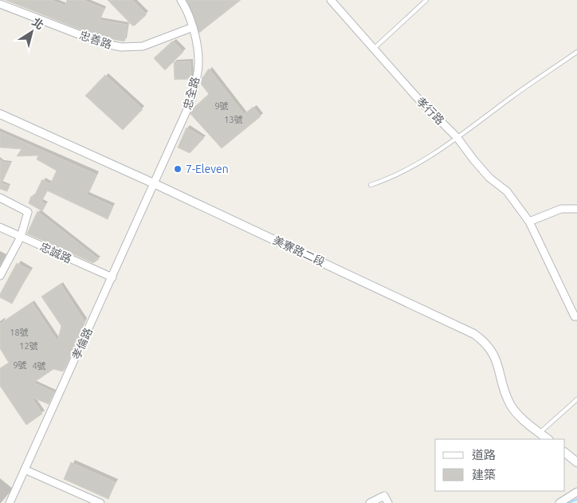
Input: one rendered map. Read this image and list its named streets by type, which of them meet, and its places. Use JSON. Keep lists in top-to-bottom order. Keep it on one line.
{"streets":{"street":["忠善路","忠全路","孝行路","美寮路二段","忠誠路","孝倫路"]},"crossings":[["忠善路","忠全路"],["忠全路","美寮路二段"],["忠全路","孝倫路"],["美寮路二段","孝倫路"],["忠誠路","孝倫路"]],"places":["7-Eleven"],"house_numbers":["9號","13號","18號","12號","9號","4號"],"legend":["道路","建築"],"north":"top right"}
